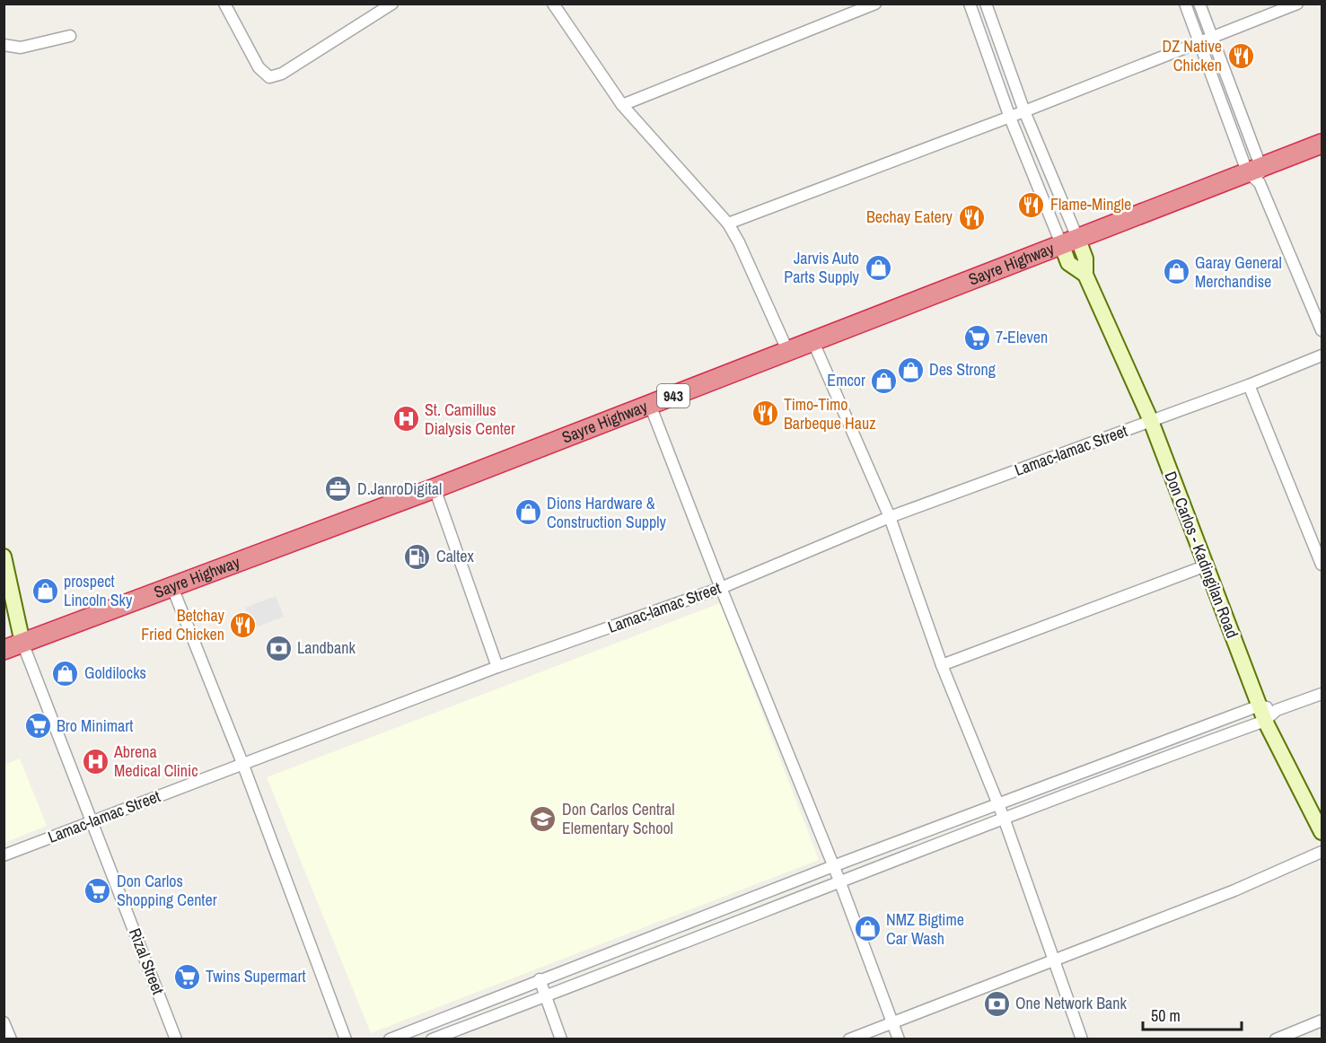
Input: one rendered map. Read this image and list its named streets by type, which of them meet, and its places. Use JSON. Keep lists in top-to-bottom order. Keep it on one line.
{"streets":{"highway":["Sayre Highway","943"],"main road":["Don Carlos - Kadingilan Road"],"street":["Lamac-lamac Street","Rizal Street"]},"crossings":[["Sayre Highway","Don Carlos - Kadingilan Road"],["Sayre Highway","Rizal Street"],["Lamac-lamac Street","Don Carlos - Kadingilan Road"],["Lamac-lamac Street","Rizal Street"]],"places":{"restaurant":["DZ Native Chicken","Flame-Mingle","Bechay Eatery","Timo-Timo Barbeque Hauz","Betchay Fried Chicken"],"shop":["Jarvis Auto Parts Supply","Garay General Merchandise","Des Strong","Emcor","Dions Hardware & Construction Supply","prospect Lincoln Sky","Goldilocks","NMZ Bigtime Car Wash"],"supermarket":["7-Eleven","Bro Minimart","Don Carlos Shopping Center","Twins Supermart"],"hospital":["St. Camillus Dialysis Center","Abrena Medical Clinic"],"office":["D.JanroDigital"],"fuel station":["Caltex"],"bank":["Landbank","One Network Bank"],"school or university":["Don Carlos Central Elementary School"]},"scale_bar":"50 m"}
